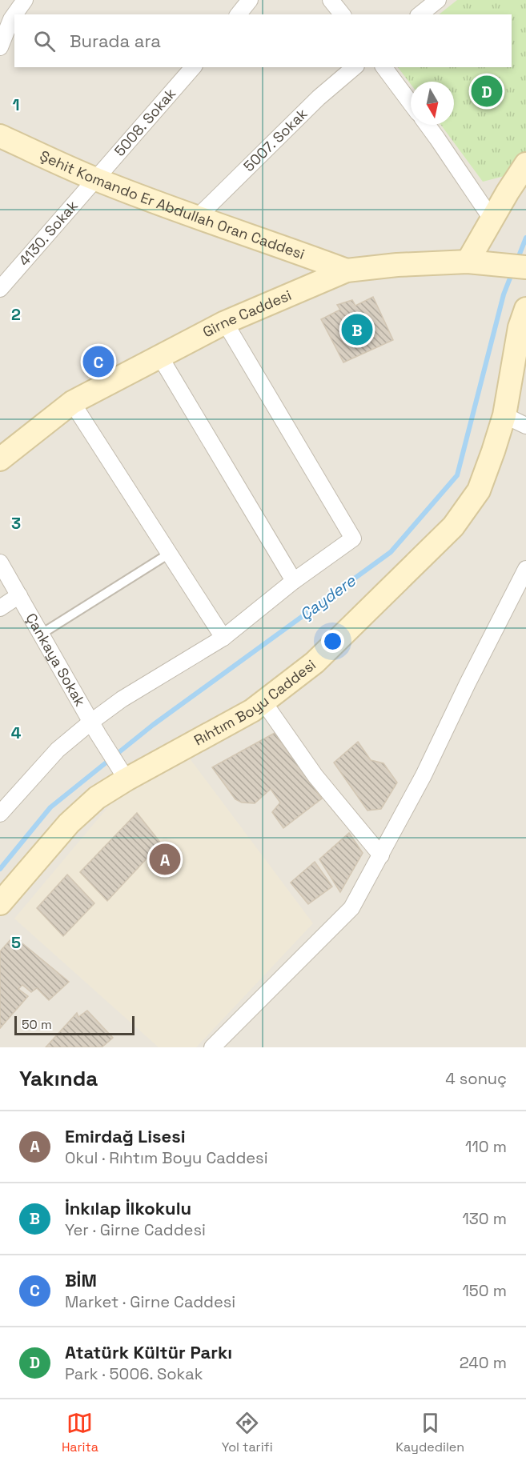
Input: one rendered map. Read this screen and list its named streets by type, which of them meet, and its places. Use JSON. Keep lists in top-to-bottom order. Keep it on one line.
{"streets":{"street":["5008. Sokak","5007. Sokak","Şehit Komando Er Abdullah Oran Caddesi","4130. Sokak","Girne Caddesi","Çankaya Sokak","Rıhtım Boyu Caddesi"]},"crossings":[["5008. Sokak","Şehit Komando Er Abdullah Oran Caddesi"],["5008. Sokak","4130. Sokak"],["5007. Sokak","Şehit Komando Er Abdullah Oran Caddesi"],["Şehit Komando Er Abdullah Oran Caddesi","4130. Sokak"],["Şehit Komando Er Abdullah Oran Caddesi","Girne Caddesi"],["Çankaya Sokak","Rıhtım Boyu Caddesi"]],"water":["Çaydere"],"scale_bar":"50 m","north":"bottom","page":{"search":"Burada ara","pins":["D","B","C","A"],"scale":"50 m","heading":["Yakında","4 sonuç"],"list":[{"mark":"A","name":"Emirdağ Lisesi","note":"Okul · Rıhtım Boyu Caddesi","value":"110 m"},{"mark":"B","name":"İnkılap İlkokulu","note":"Yer · Girne Caddesi","value":"130 m"},{"mark":"C","name":"BİM","note":"Market · Girne Caddesi","value":"150 m"},{"mark":"D","name":"Atatürk Kültür Parkı","note":"Park · 5006. Sokak","value":"240 m"}],"nav":["Harita","Yol tarifi","Kaydedilen"]},"grid":{"rows":["1","2","3","4","5"]}}
